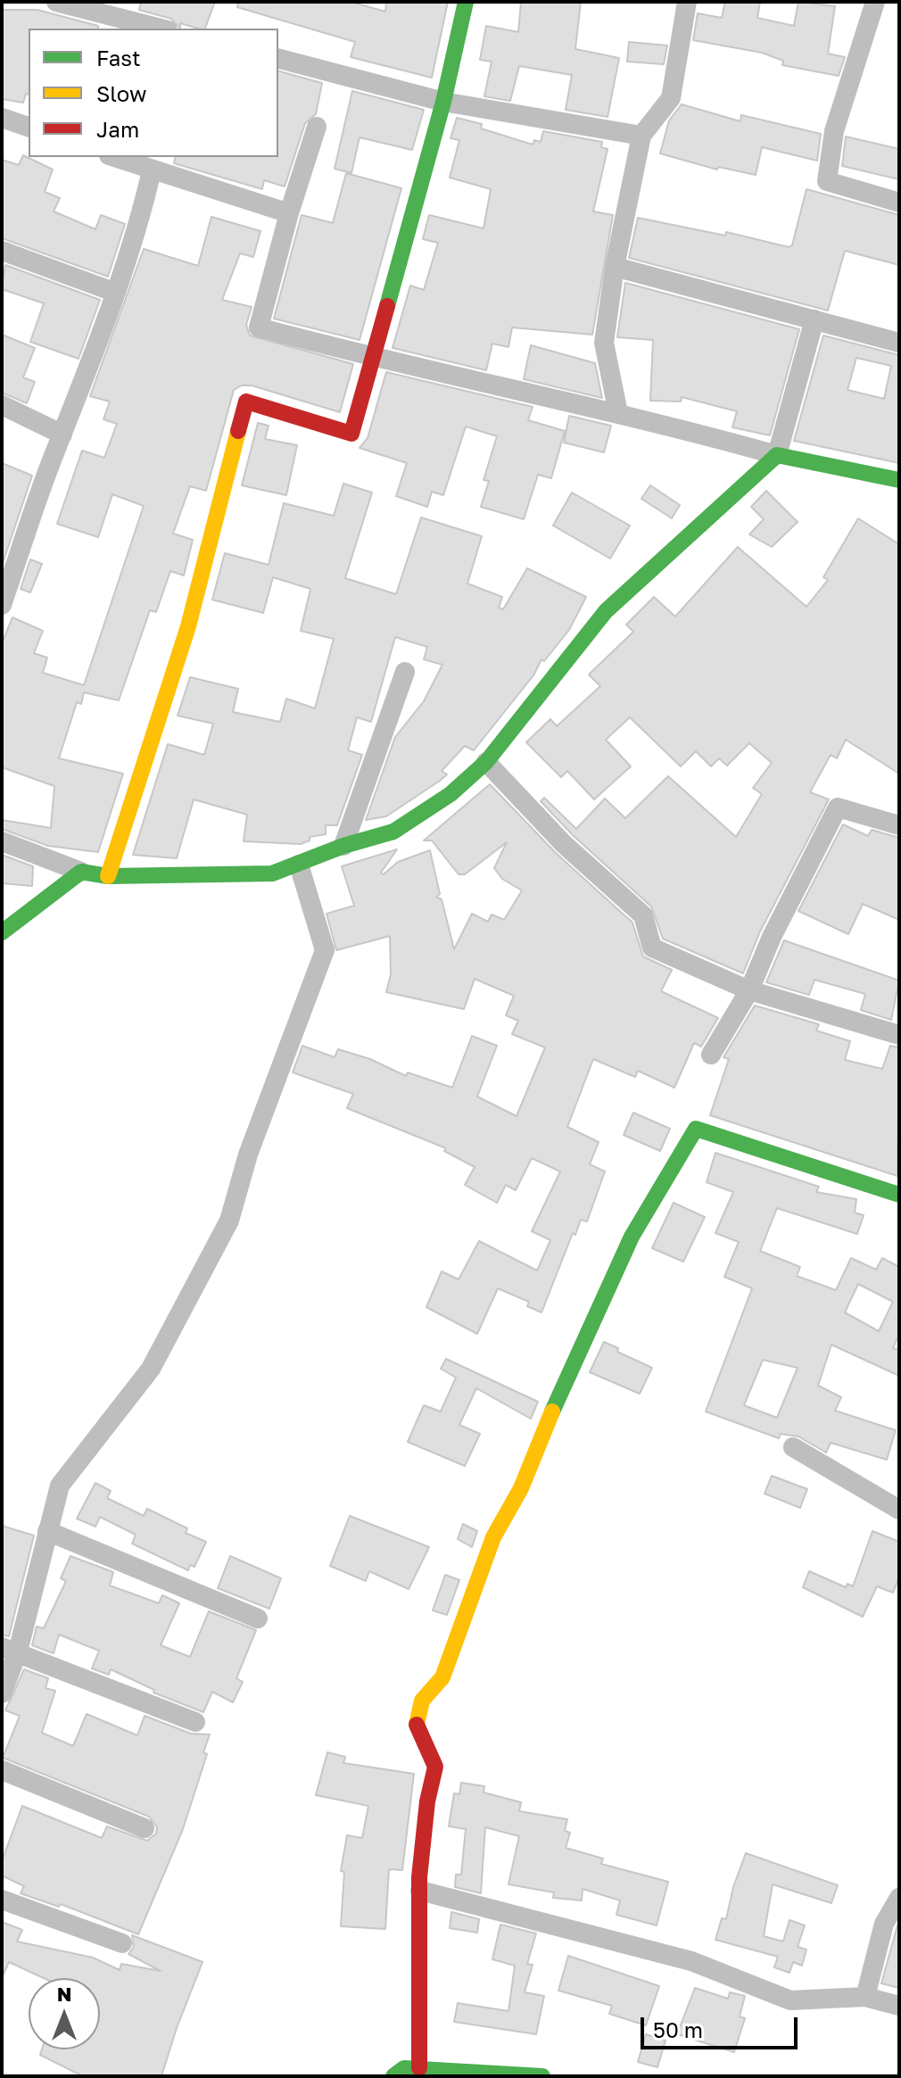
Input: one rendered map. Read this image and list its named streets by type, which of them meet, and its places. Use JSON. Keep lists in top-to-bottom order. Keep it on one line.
{"legend":["Fast","Slow","Jam"],"scale_bar":"50 m","north":"top"}
